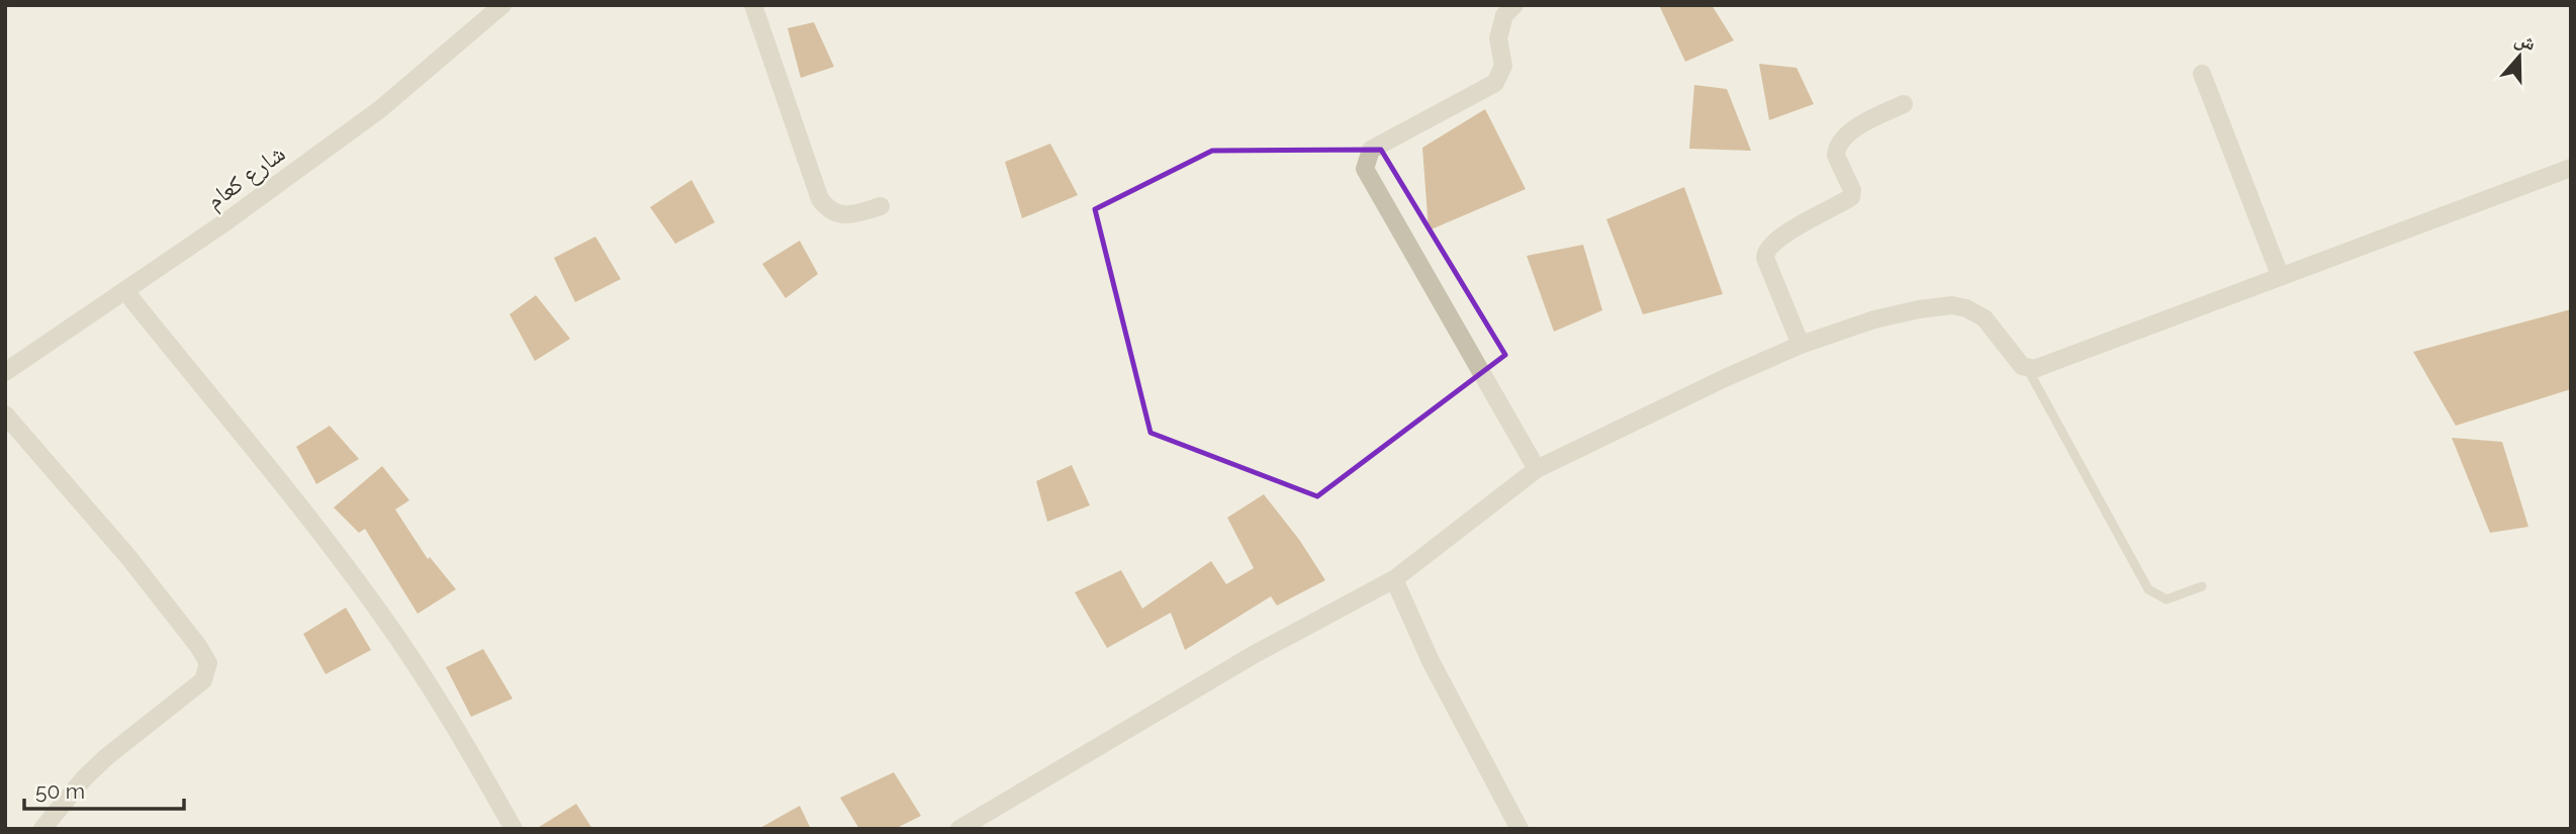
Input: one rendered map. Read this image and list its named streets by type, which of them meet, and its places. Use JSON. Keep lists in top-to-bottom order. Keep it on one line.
{"streets":{"street":["شارع كعام"]},"scale_bar":"50 m","north":"top"}
